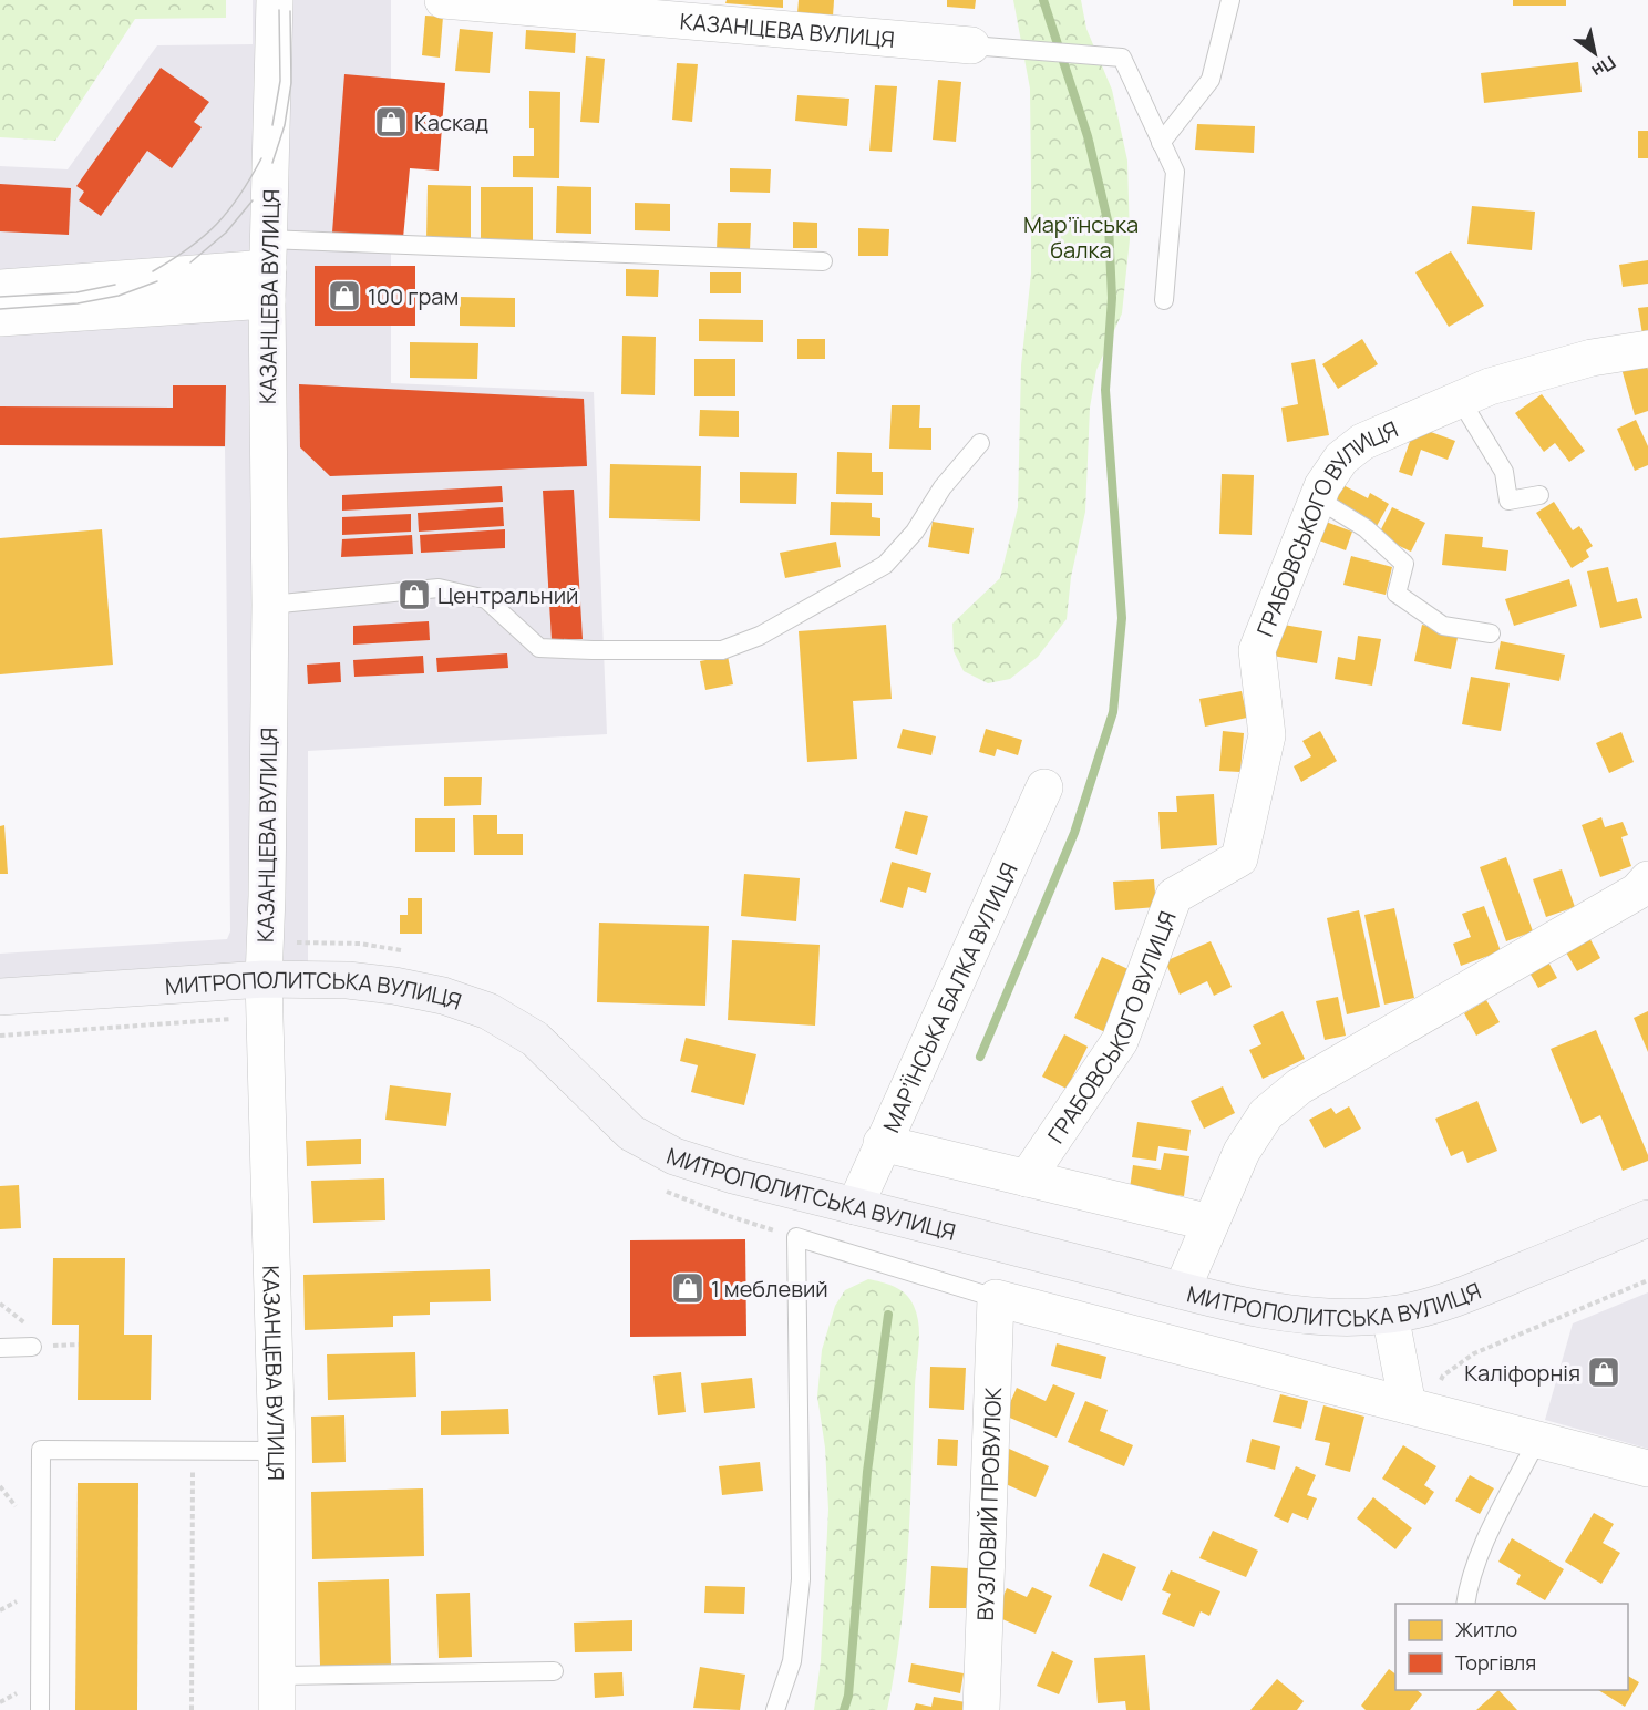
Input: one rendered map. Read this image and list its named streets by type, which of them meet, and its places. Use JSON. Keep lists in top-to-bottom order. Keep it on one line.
{"streets":{"main road":["МИТРОПОЛИТСЬКА ВУЛИЦЯ"],"street":["КАЗАНЦЕВА ВУЛИЦЯ","ГРАБОВСЬКОГО ВУЛИЦЯ","МАР’ЇНСЬКА БАЛКА ВУЛИЦЯ","ВУЗЛОВИЙ ПРОВУЛОК"]},"crossings":[["КАЗАНЦЕВА ВУЛИЦЯ","МИТРОПОЛИТСЬКА ВУЛИЦЯ"],["МИТРОПОЛИТСЬКА ВУЛИЦЯ","МАР’ЇНСЬКА БАЛКА ВУЛИЦЯ"]],"parks":["Мар’їнська балка"],"places":{"shop":["Каскад","100 грам","Центральний","1 меблевий","Каліфорнія"]},"legend":["Житло","Торгівля"],"north":"bottom right"}
